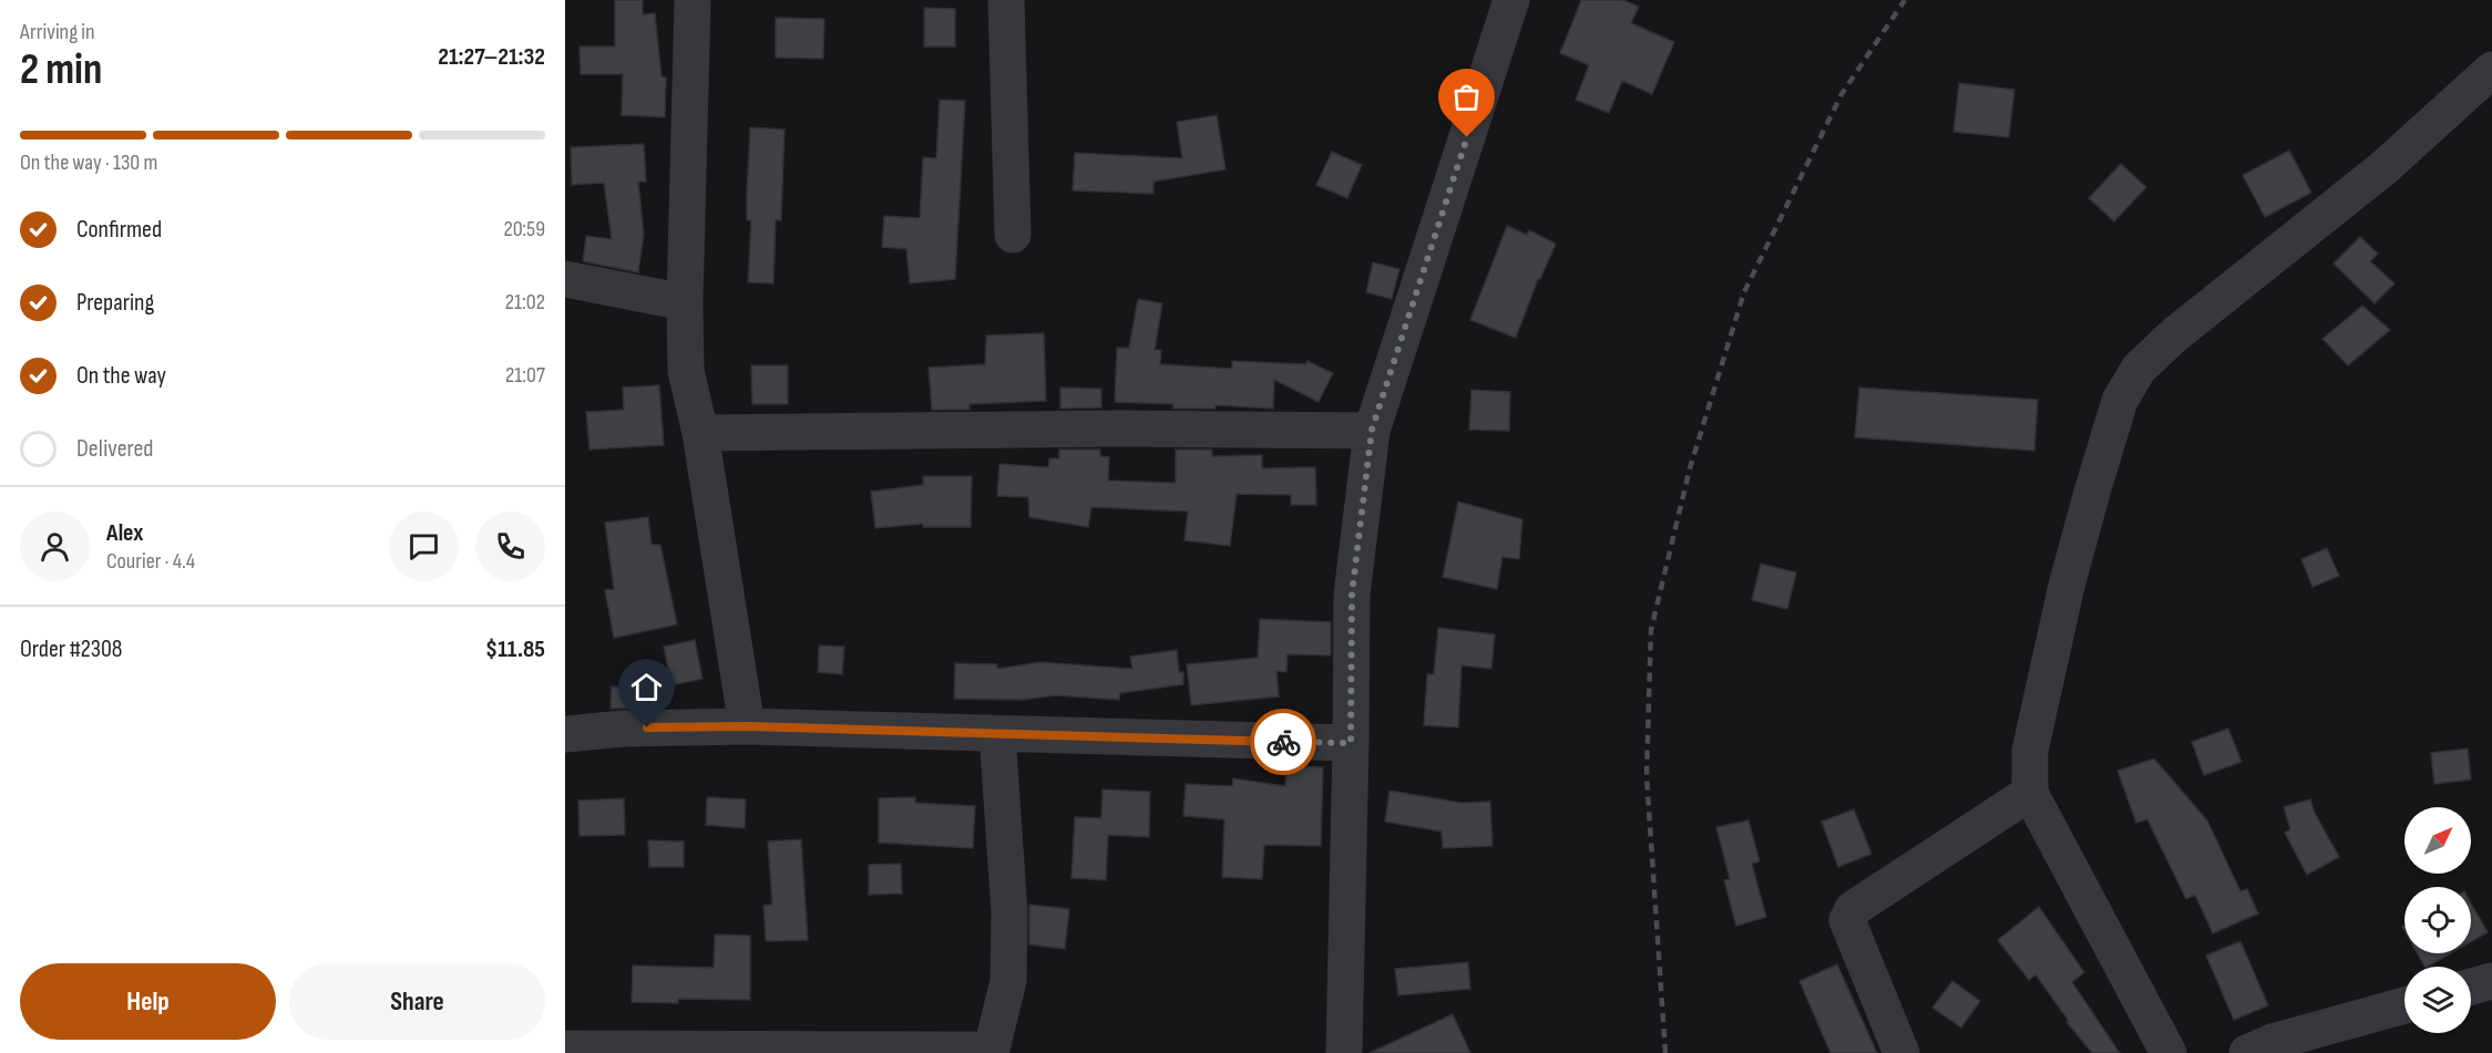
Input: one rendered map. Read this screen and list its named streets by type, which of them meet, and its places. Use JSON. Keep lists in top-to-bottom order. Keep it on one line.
{"north":"top right","page":{"heading":["2 min","Arriving in","21:27–21:32"],"panel":["Alex","Courier · 4.4","Order #2308","$11.85"],"bar":"On the way · 130 m","list":[["Confirmed","20:59"],["Preparing","21:02"],["On the way","21:07"],"Delivered"],"buttons":["Help","Share"]}}
